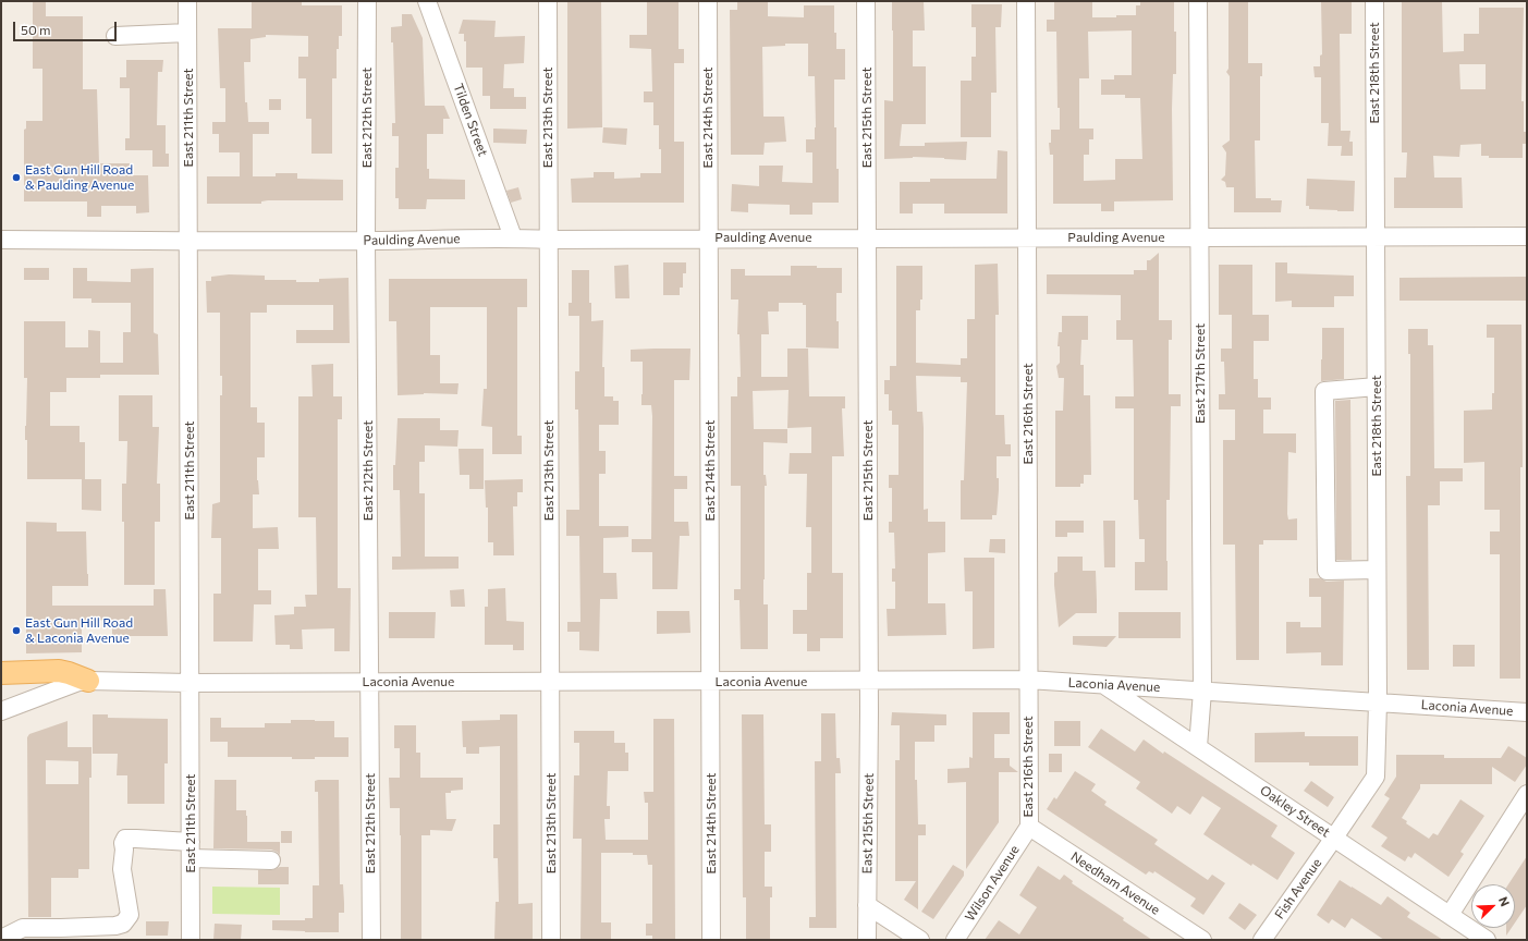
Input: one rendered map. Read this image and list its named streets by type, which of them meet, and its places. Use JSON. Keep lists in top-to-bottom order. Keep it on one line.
{"streets":{"street":["East 218th Street","East 211th Street","East 212th Street","East 213th Street","East 214th Street","East 215th Street","Tilden Street","Paulding Avenue","East 217th Street","East 216th Street","Laconia Avenue","Oakley Street","Wilson Avenue","Needham Avenue","Fish Avenue"]},"crossings":[["East 218th Street","Paulding Avenue"],["East 218th Street","Laconia Avenue"],["East 218th Street","Oakley Street"],["East 218th Street","Fish Avenue"],["East 211th Street","Paulding Avenue"],["East 211th Street","Laconia Avenue"],["East 212th Street","Paulding Avenue"],["East 212th Street","Laconia Avenue"],["East 213th Street","Paulding Avenue"],["East 213th Street","Laconia Avenue"],["East 214th Street","Paulding Avenue"],["East 214th Street","Laconia Avenue"],["East 215th Street","Paulding Avenue"],["East 215th Street","Laconia Avenue"],["Tilden Street","Paulding Avenue"],["Paulding Avenue","East 217th Street"],["Paulding Avenue","East 216th Street"],["East 217th Street","Laconia Avenue"],["East 217th Street","Oakley Street"],["East 216th Street","Laconia Avenue"],["East 216th Street","Wilson Avenue"],["East 216th Street","Needham Avenue"],["Laconia Avenue","Oakley Street"],["Oakley Street","Fish Avenue"],["Wilson Avenue","Needham Avenue"]],"places":["East Gun Hill Road & Paulding Avenue","East Gun Hill Road & Laconia Avenue"],"scale_bar":"50 m","north":"top right"}
